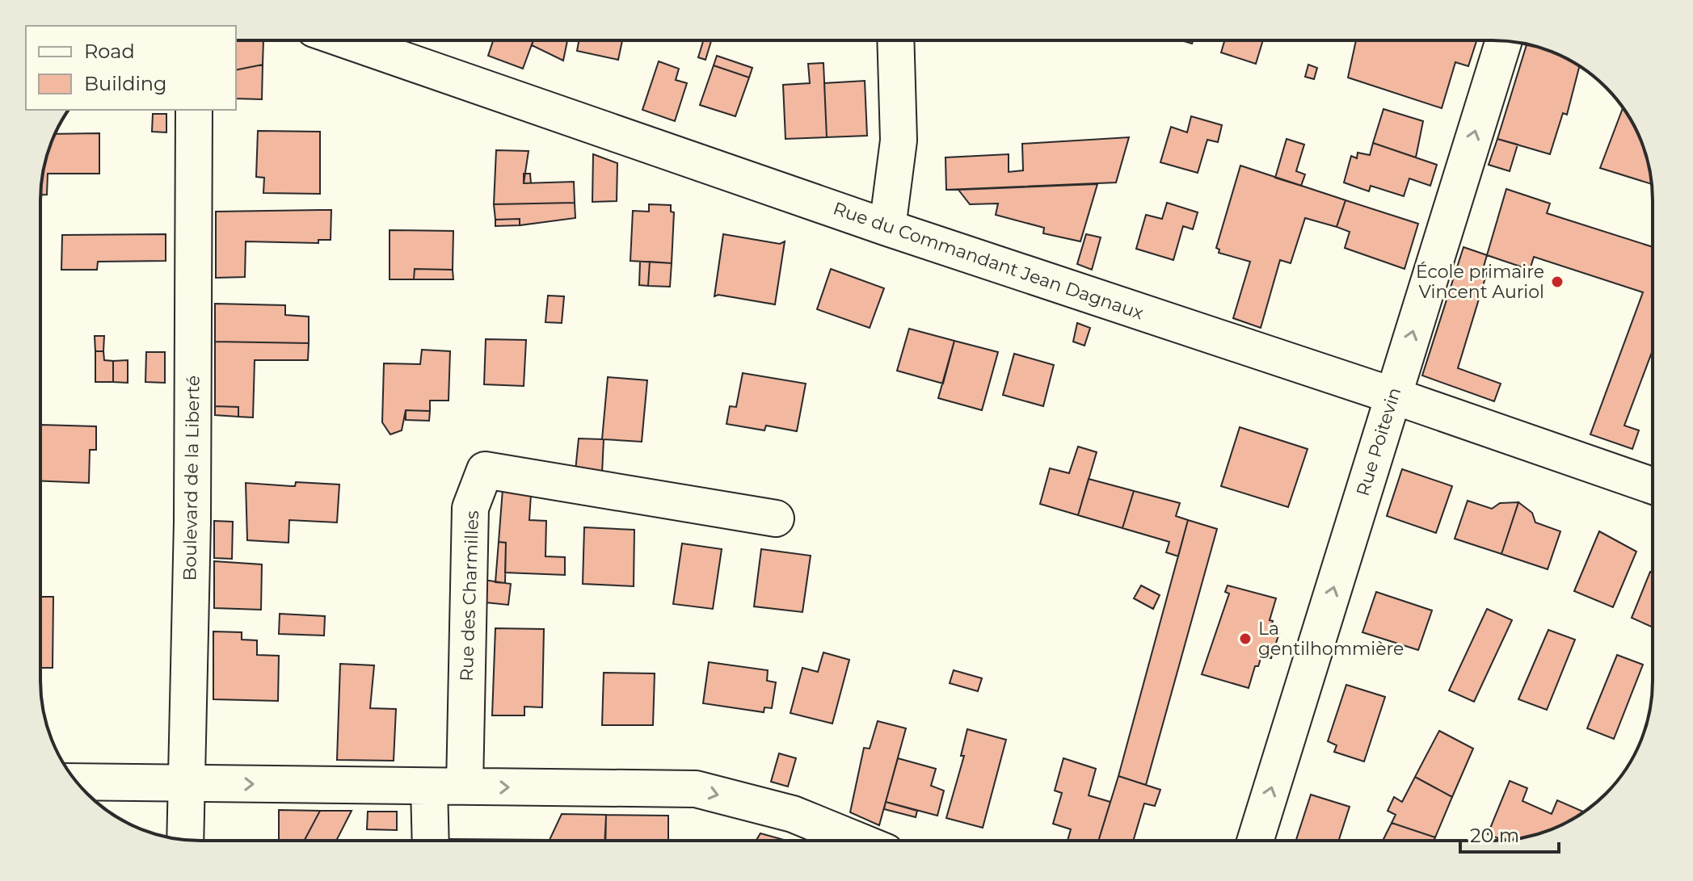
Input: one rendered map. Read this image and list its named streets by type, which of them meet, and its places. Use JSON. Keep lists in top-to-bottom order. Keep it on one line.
{"streets":{"street":["Rue du Commandant Jean Dagnaux","Rue Poitevin","Boulevard de la Liberté","Rue des Charmilles"]},"crossings":[["Rue du Commandant Jean Dagnaux","Rue Poitevin"]],"one_way":["Rue Poitevin"],"places":["École primaire Vincent Auriol","La gentilhommière"],"legend":["Road","Building"],"scale_bar":"20 m"}
